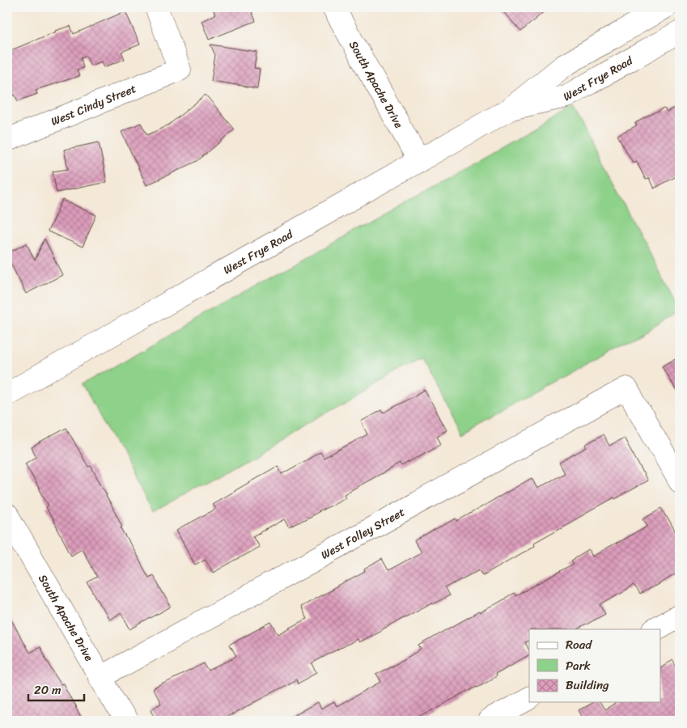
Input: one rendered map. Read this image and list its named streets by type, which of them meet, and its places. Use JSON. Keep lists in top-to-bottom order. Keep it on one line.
{"streets":{"street":["West Frye Road","South Apache Drive","West Cindy Street","West Folley Street"]},"crossings":[["West Frye Road","South Apache Drive"],["South Apache Drive","West Folley Street"]],"legend":["Road","Park","Building"],"scale_bar":"20 m"}
